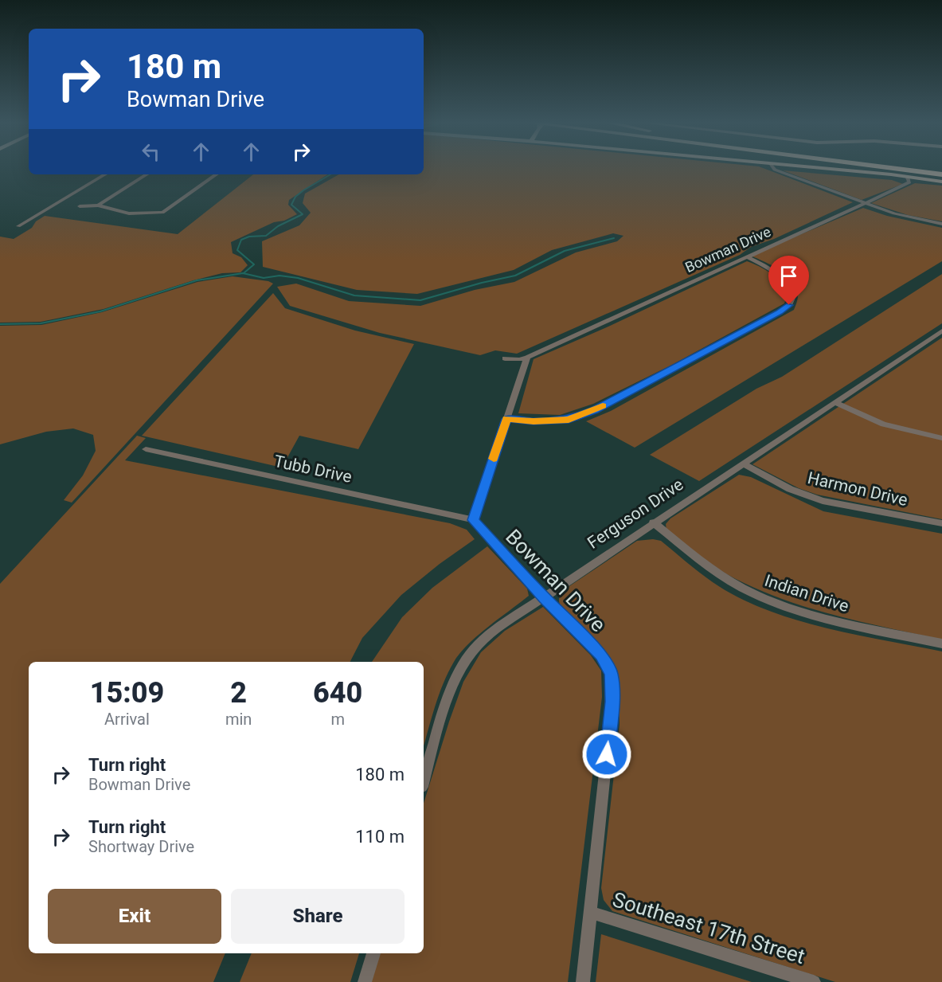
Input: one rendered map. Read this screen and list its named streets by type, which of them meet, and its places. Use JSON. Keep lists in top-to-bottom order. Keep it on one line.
{"streets":{"street":["Bowman Drive","Tubb Drive","Harmon Drive","Ferguson Drive","Indian Drive","Southeast 17th Street"]},"crossings":[["Bowman Drive","Tubb Drive"],["Bowman Drive","Ferguson Drive"],["Bowman Drive","Southeast 17th Street"],["Harmon Drive","Ferguson Drive"],["Ferguson Drive","Indian Drive"]],"page":{"turn":["180 m","Bowman Drive"],"eta":["15:09","Arrival","2","min","640","m"],"list":[{"name":"Turn right","note":"Bowman Drive","value":"180 m"},{"name":"Turn right","note":"Shortway Drive","value":"110 m"}],"buttons":["Exit","Share"]}}
